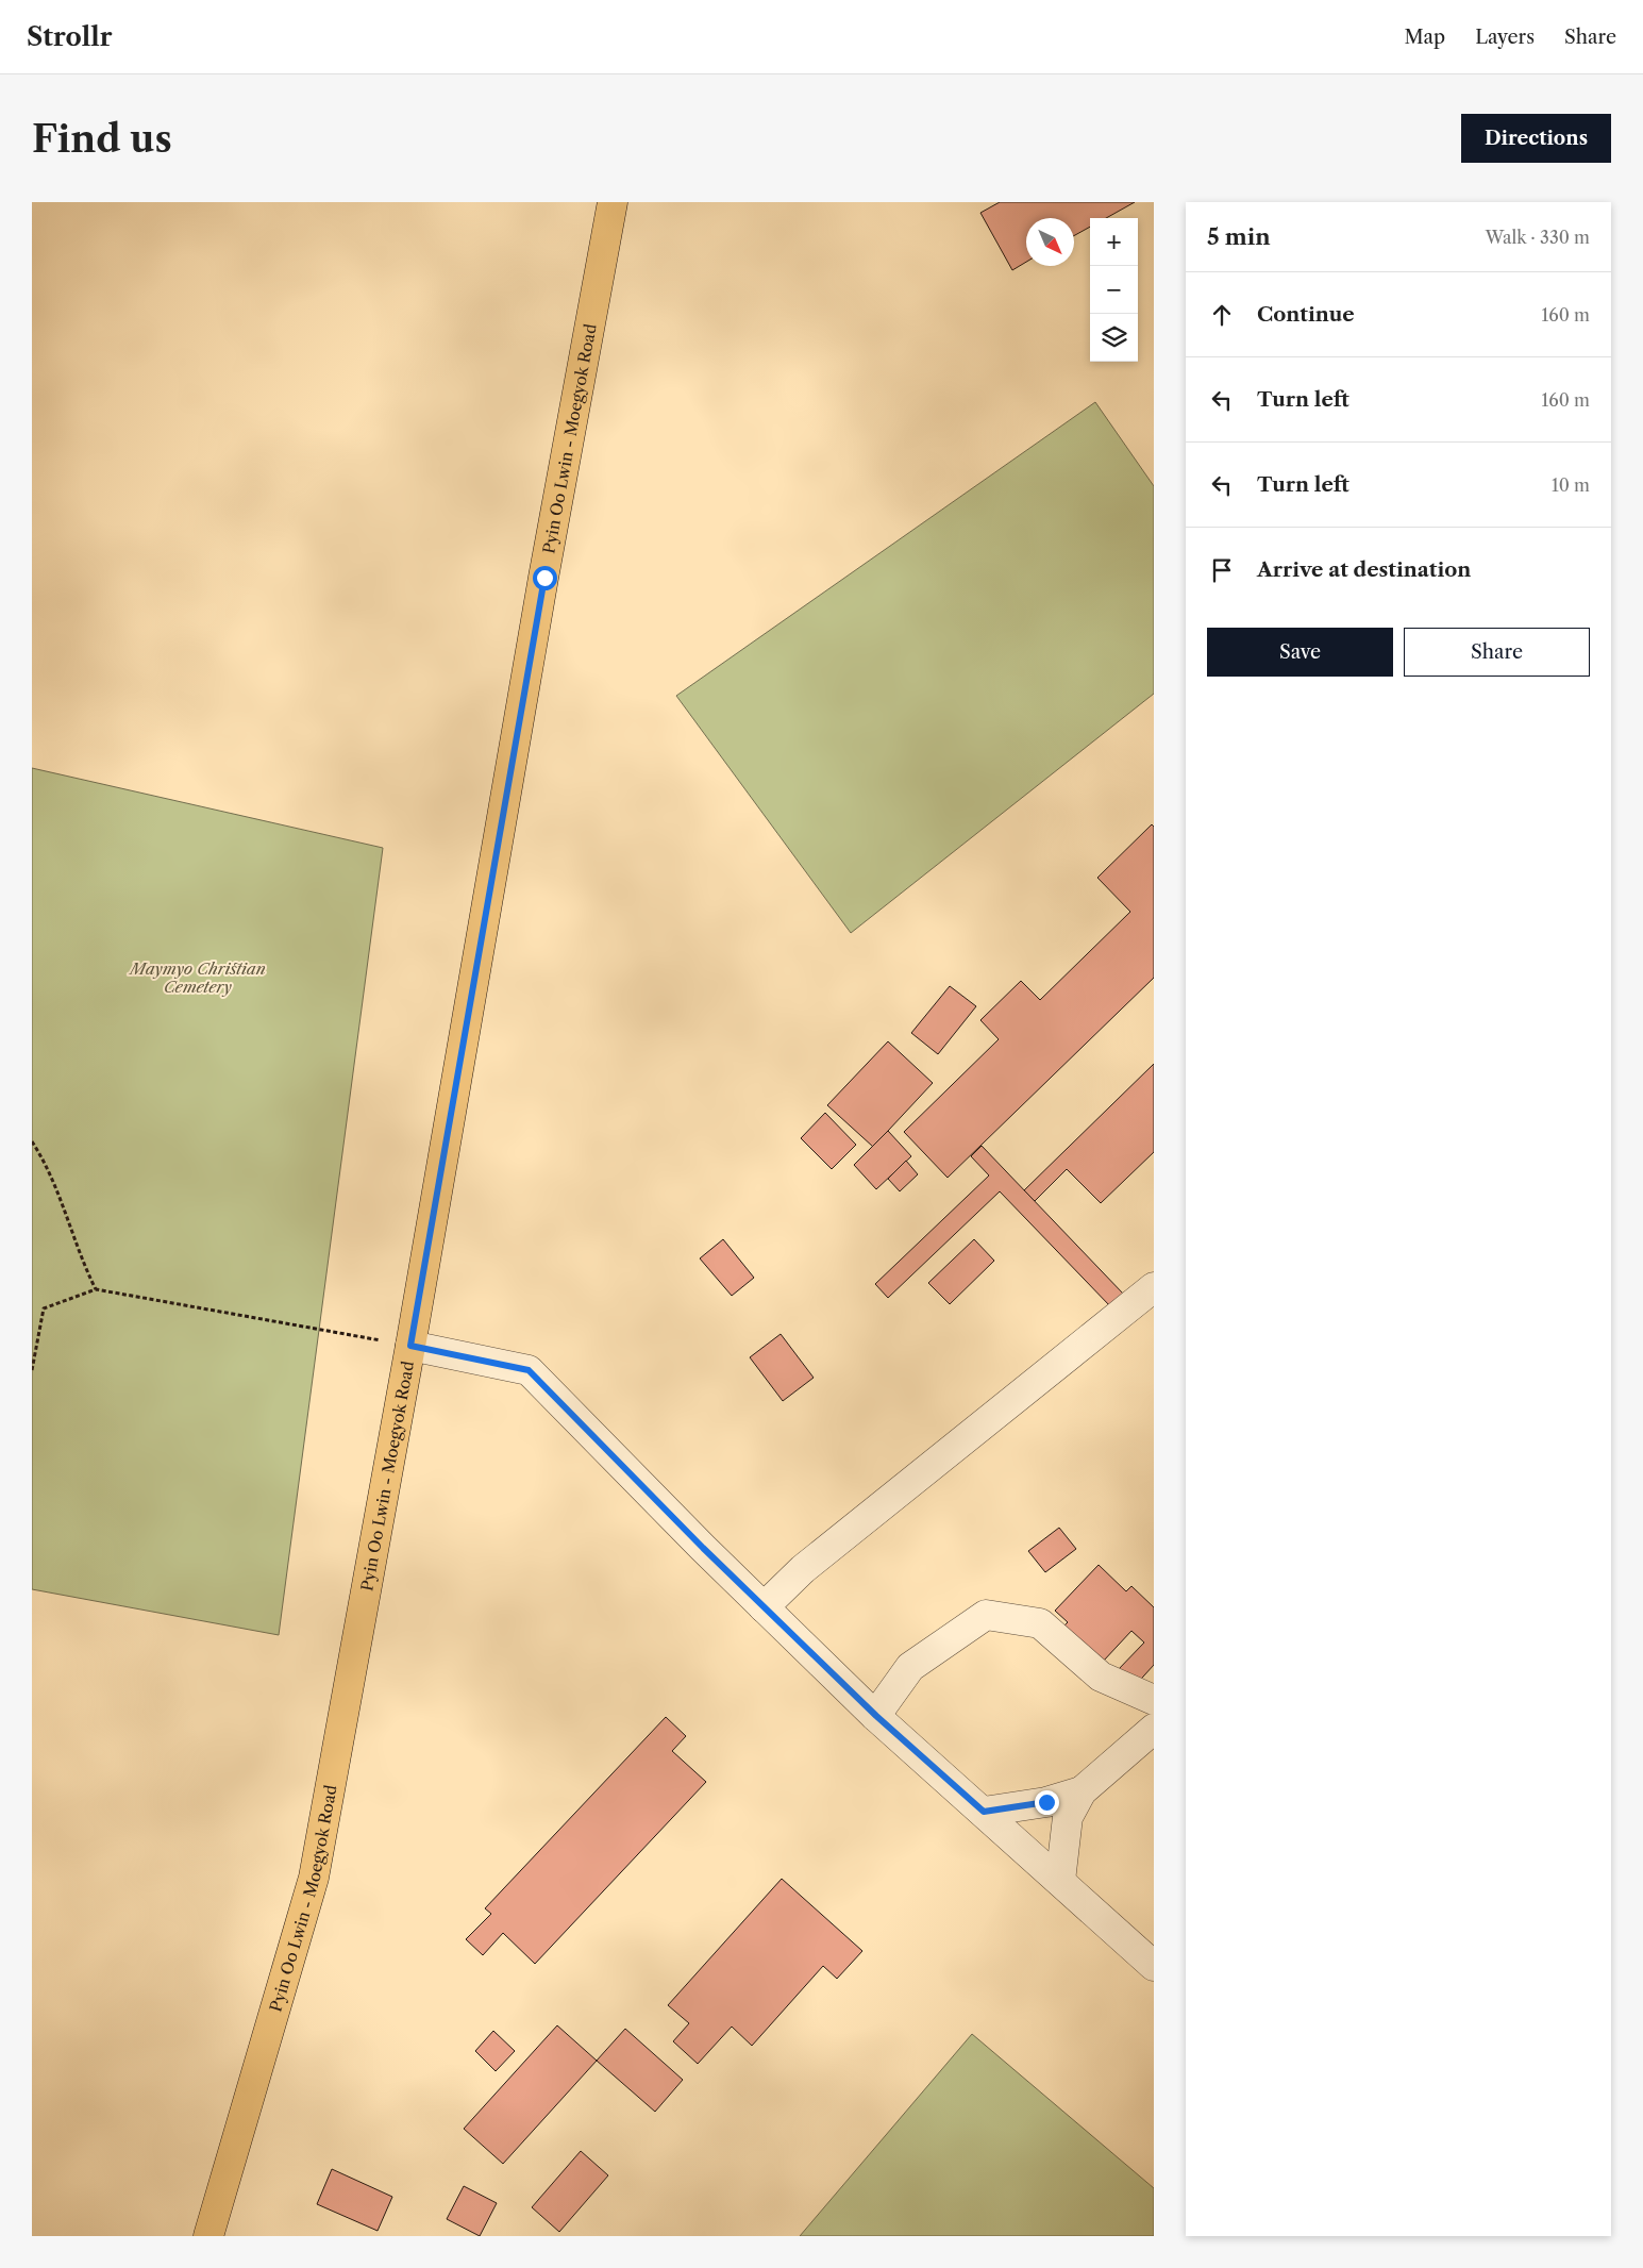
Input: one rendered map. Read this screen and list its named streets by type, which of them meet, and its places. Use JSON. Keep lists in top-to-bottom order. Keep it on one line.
{"streets":{"main road":["Pyin Oo Lwin - Moegyok Road"]},"parks":["Maymyo Christian Cemetery"],"north":"bottom right","page":{"header":"Strollr","nav":["Map","Layers","Share"],"buttons":["Directions",["Save","Share"]],"title":"Find us","heading":["5 min","Walk · 330 m"],"map_buttons":["+","−"],"list":[["Continue","160 m"],["Turn left","160 m"],["Turn left","10 m"],"Arrive at destination"]}}
